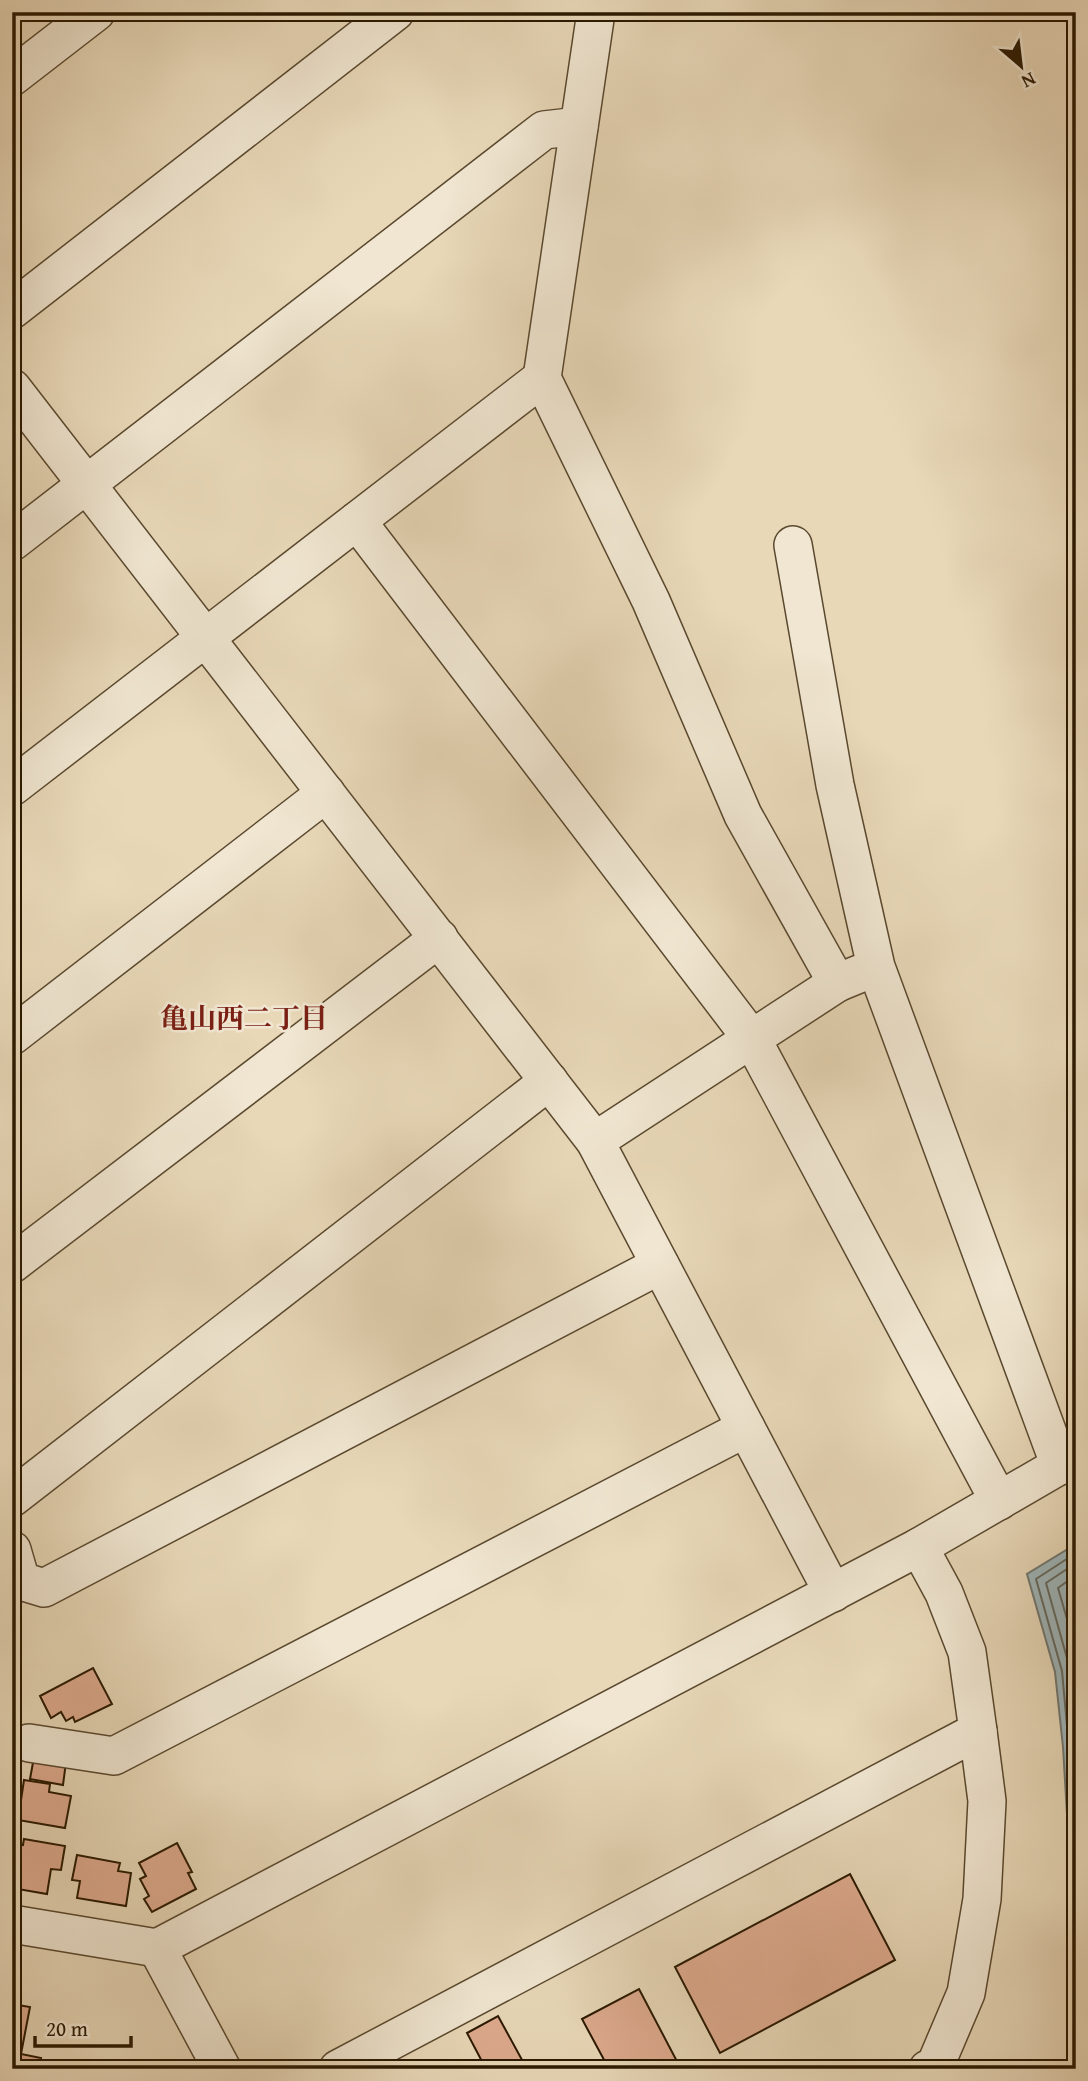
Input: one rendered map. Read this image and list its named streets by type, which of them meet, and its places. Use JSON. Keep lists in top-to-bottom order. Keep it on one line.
{"districts":["亀山西二丁目"],"scale_bar":"20 m","north":"bottom right"}
